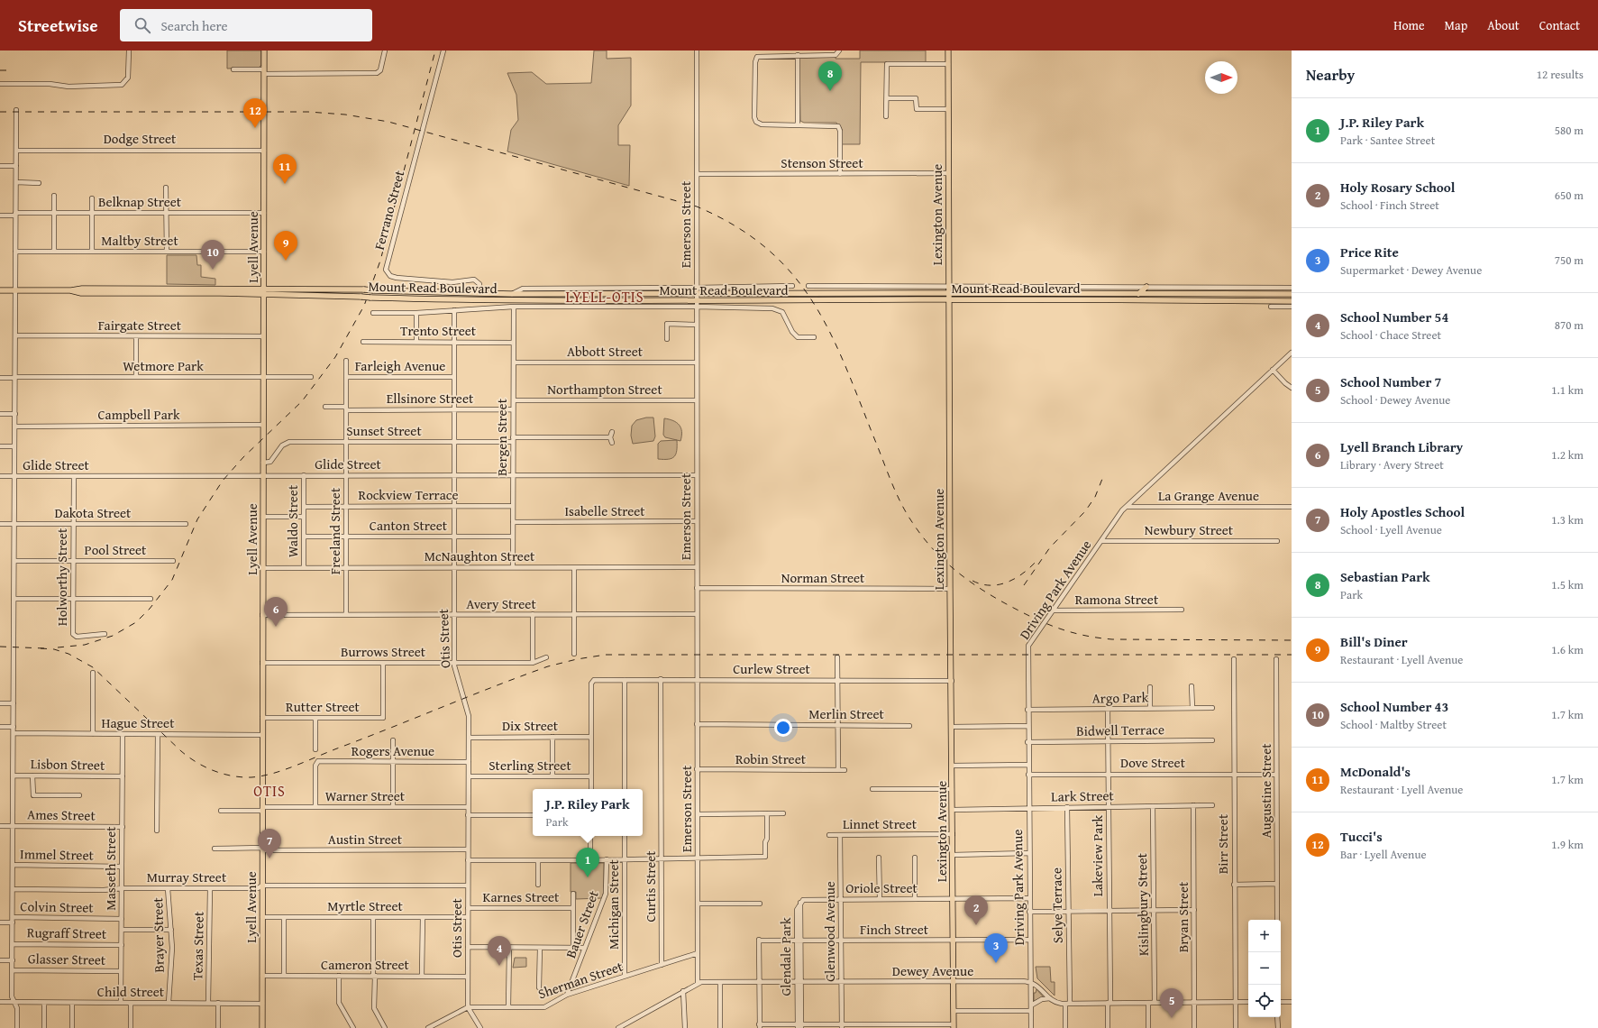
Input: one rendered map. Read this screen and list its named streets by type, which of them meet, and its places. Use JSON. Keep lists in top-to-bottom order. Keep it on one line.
{"streets":{"main road":["Lexington Avenue","Lyell Avenue","Mount Read Boulevard"],"street":["Dodge Street","Stenson Street","Belknap Street","Ferrano Street","Emerson Street","Maltby Street","Fairgate Street","Trento Street","Abbott Street","Wetmore Park","Farleigh Avenue","Northampton Street","Ellsinore Street","Campbell Park","Sunset Street","Bergen Street","Glide Street","Rockview Terrace","La Grange Avenue","Isabelle Street","Dakota Street","Waldo Street","Canton Street","Newbury Street","Freeland Street","Pool Street","McNaughton Street","Holworthy Street","Norman Street","Driving Park Avenue","Ramona Street","Avery Street","Otis Street","Burrows Street","Curlew Street","Argo Park","Rutter Street","Merlin Street","Hague Street","Dix Street","Bidwell Terrace","Rogers Avenue","Robin Street","Dove Street","Lisbon Street","Sterling Street","Augustine Street","Warner Street","Lark Street","Ames Street","Linnet Street","Austin Street","Birr Street","Immel Street","Lakeview Park","Masseth Street","Murray Street","Curtis Street","Oriole Street","Karnes Street","Michigan Street","Kislingbury Street","Selye Terrace","Myrtle Street","Colvin Street","Bryan Street","Bauer Street","Finch Street","Glenwood Avenue","Rugraff Street","Brayer Street","Texas Street","Glendale Park","Glasser Street","Cameron Street","Dewey Avenue","Sherman Street","Child Street"]},"crossings":[["Dodge Street","Lyell Avenue"],["Stenson Street","Lexington Avenue"],["Stenson Street","Emerson Street"],["Belknap Street","Lyell Avenue"],["Ferrano Street","Mount Read Boulevard"],["Lexington Avenue","Mount Read Boulevard"],["Lexington Avenue","Norman Street"],["Lexington Avenue","Curlew Street"],["Lexington Avenue","Lark Street"],["Lexington Avenue","Linnet Street"],["Lexington Avenue","Oriole Street"],["Lexington Avenue","Finch Street"],["Lexington Avenue","Dewey Avenue"],["Emerson Street","Mount Read Boulevard"],["Emerson Street","Abbott Street"],["Emerson Street","Northampton Street"],["Emerson Street","Glide Street"],["Emerson Street","Isabelle Street"],["Emerson Street","McNaughton Street"],["Emerson Street","Norman Street"],["Emerson Street","Avery Street"],["Emerson Street","Curlew Street"],["Emerson Street","Merlin Street"],["Emerson Street","Robin Street"],["Emerson Street","Dewey Avenue"],["Emerson Street","Sherman Street"],["Maltby Street","Lyell Avenue"],["Lyell Avenue","Mount Read Boulevard"],["Lyell Avenue","Fairgate Street"],["Lyell Avenue","Wetmore Park"],["Lyell Avenue","Campbell Park"],["Lyell Avenue","Sunset Street"],["Lyell Avenue","Glide Street"],["Lyell Avenue","McNaughton Street"],["Lyell Avenue","Avery Street"],["Lyell Avenue","Burrows Street"],["Lyell Avenue","Rutter Street"],["Lyell Avenue","Hague Street"],["Lyell Avenue","Warner Street"],["Lyell Avenue","Austin Street"],["Lyell Avenue","Murray Street"],["Lyell Avenue","Myrtle Street"],["Lyell Avenue","Cameron Street"],["Lyell Avenue","Child Street"],["Mount Read Boulevard","Bergen Street"],["Mount Read Boulevard","Otis Street"],["Trento Street","Bergen Street"],["Trento Street","Otis Street"],["Abbott Street","Bergen Street"],["Farleigh Avenue","Freeland Street"],["Farleigh Avenue","Otis Street"],["Northampton Street","Bergen Street"],["Ellsinore Street","Bergen Street"],["Ellsinore Street","Freeland Street"],["Ellsinore Street","Otis Street"],["Sunset Street","Bergen Street"],["Sunset Street","Freeland Street"],["Sunset Street","Otis Street"],["Bergen Street","Glide Street"],["Bergen Street","Rockview Terrace"],["Bergen Street","Isabelle Street"],["Bergen Street","Canton Street"],["Bergen Street","McNaughton Street"],["Glide Street","Waldo Street"],["Glide Street","Freeland Street"],["Glide Street","Holworthy Street"],["Glide Street","Otis Street"],["Rockview Terrace","Waldo Street"],["Rockview Terrace","Freeland Street"],["Rockview Terrace","Otis Street"],["La Grange Avenue","Driving Park Avenue"],["Dakota Street","Holworthy Street"],["Waldo Street","Canton Street"],["Waldo Street","McNaughton Street"],["Canton Street","Freeland Street"],["Canton Street","Otis Street"],["Newbury Street","Driving Park Avenue"],["Freeland Street","McNaughton Street"],["Freeland Street","Avery Street"],["Pool Street","Holworthy Street"],["McNaughton Street","Otis Street"],["Driving Park Avenue","Ramona Street"],["Driving Park Avenue","Argo Park"],["Driving Park Avenue","Bidwell Terrace"],["Driving Park Avenue","Dove Street"],["Driving Park Avenue","Lark Street"],["Driving Park Avenue","Oriole Street"],["Driving Park Avenue","Finch Street"],["Driving Park Avenue","Dewey Avenue"],["Avery Street","Otis Street"],["Otis Street","Burrows Street"],["Otis Street","Dix Street"],["Otis Street","Rogers Avenue"],["Otis Street","Sterling Street"],["Otis Street","Warner Street"],["Otis Street","Austin Street"],["Otis Street","Murray Street"],["Otis Street","Karnes Street"],["Otis Street","Myrtle Street"],["Otis Street","Cameron Street"],["Otis Street","Sherman Street"],["Burrows Street","Rutter Street"],["Curlew Street","Dix Street"],["Curlew Street","Curtis Street"],["Argo Park","Lakeview Park"],["Hague Street","Masseth Street"],["Bidwell Terrace","Lakeview Park"],["Rogers Avenue","Warner Street"],["Dove Street","Augustine Street"],["Dove Street","Birr Street"],["Dove Street","Lakeview Park"],["Lisbon Street","Masseth Street"],["Lark Street","Lakeview Park"],["Lark Street","Kislingbury Street"],["Lark Street","Selye Terrace"],["Lark Street","Bryan Street"],["Ames Street","Masseth Street"],["Linnet Street","Glenwood Avenue"],["Immel Street","Masseth Street"],["Masseth Street","Murray Street"],["Masseth Street","Colvin Street"],["Masseth Street","Rugraff Street"],["Masseth Street","Glasser Street"],["Masseth Street","Child Street"],["Murray Street","Brayer Street"],["Murray Street","Texas Street"],["Curtis Street","Sherman Street"],["Oriole Street","Glenwood Avenue"],["Oriole Street","Glendale Park"],["Michigan Street","Sherman Street"],["Bauer Street","Sherman Street"],["Finch Street","Glenwood Avenue"],["Finch Street","Glendale Park"],["Finch Street","Dewey Avenue"],["Glenwood Avenue","Dewey Avenue"],["Brayer Street","Child Street"],["Texas Street","Child Street"],["Glendale Park","Dewey Avenue"]],"districts":["LYELL-OTIS","OTIS"],"north":"right","page":{"header":"Streetwise","search":"Search here","nav":["Home","Map","About","Contact"],"heading":["Nearby","12 results"],"pins":["8","12","11","9","10","6","7","1","2","3","4","5"],"list":[{"mark":"1","name":"J.P. Riley Park","note":"Park · Santee Street","value":"580 m"},{"mark":"2","name":"Holy Rosary School","note":"School · Finch Street","value":"650 m"},{"mark":"3","name":"Price Rite","note":"Supermarket · Dewey Avenue","value":"750 m"},{"mark":"4","name":"School Number 54","note":"School · Chace Street","value":"870 m"},{"mark":"5","name":"School Number 7","note":"School · Dewey Avenue","value":"1.1 km"},{"mark":"6","name":"Lyell Branch Library","note":"Library · Avery Street","value":"1.2 km"},{"mark":"7","name":"Holy Apostles School","note":"School · Lyell Avenue","value":"1.3 km"},{"mark":"8","name":"Sebastian Park","note":"Park","value":"1.5 km"},{"mark":"9","name":"Bill's Diner","note":"Restaurant · Lyell Avenue","value":"1.6 km"},{"mark":"10","name":"School Number 43","note":"School · Maltby Street","value":"1.7 km"},{"mark":"11","name":"McDonald's","note":"Restaurant · Lyell Avenue","value":"1.7 km"},{"mark":"12","name":"Tucci's","note":"Bar · Lyell Avenue","value":"1.9 km"}],"popup":["J.P. Riley Park","Park"],"map_buttons":["+","−"]}}
